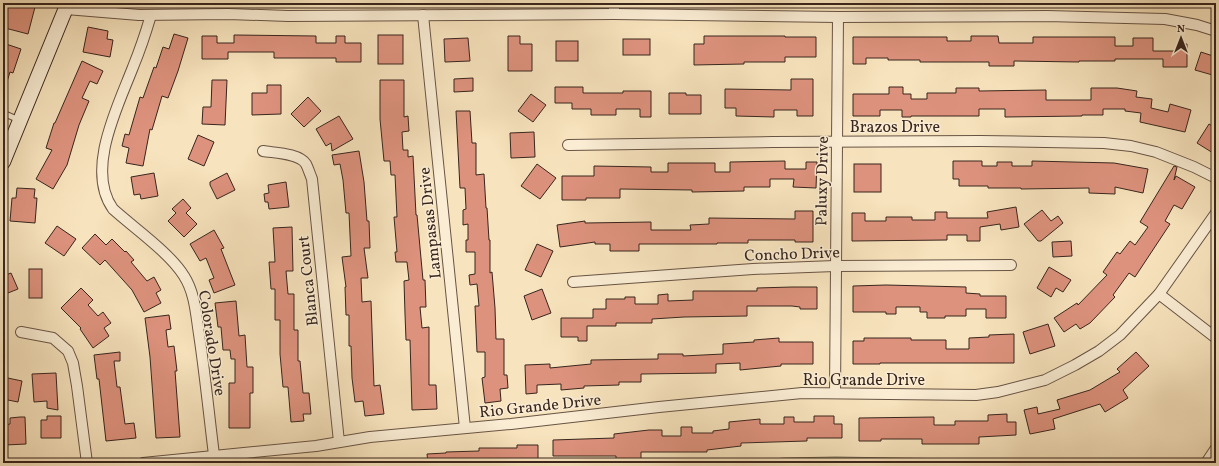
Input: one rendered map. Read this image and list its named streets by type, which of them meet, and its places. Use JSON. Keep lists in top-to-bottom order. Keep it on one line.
{"streets":{"street":["Brazos Drive","Paluxy Drive","Lampasas Drive","Concho Drive","Blanca Court","Colorado Drive","Rio Grande Drive"]},"crossings":[["Brazos Drive","Paluxy Drive"],["Paluxy Drive","Concho Drive"],["Paluxy Drive","Rio Grande Drive"],["Lampasas Drive","Rio Grande Drive"],["Blanca Court","Rio Grande Drive"],["Colorado Drive","Rio Grande Drive"]],"north":"top"}
